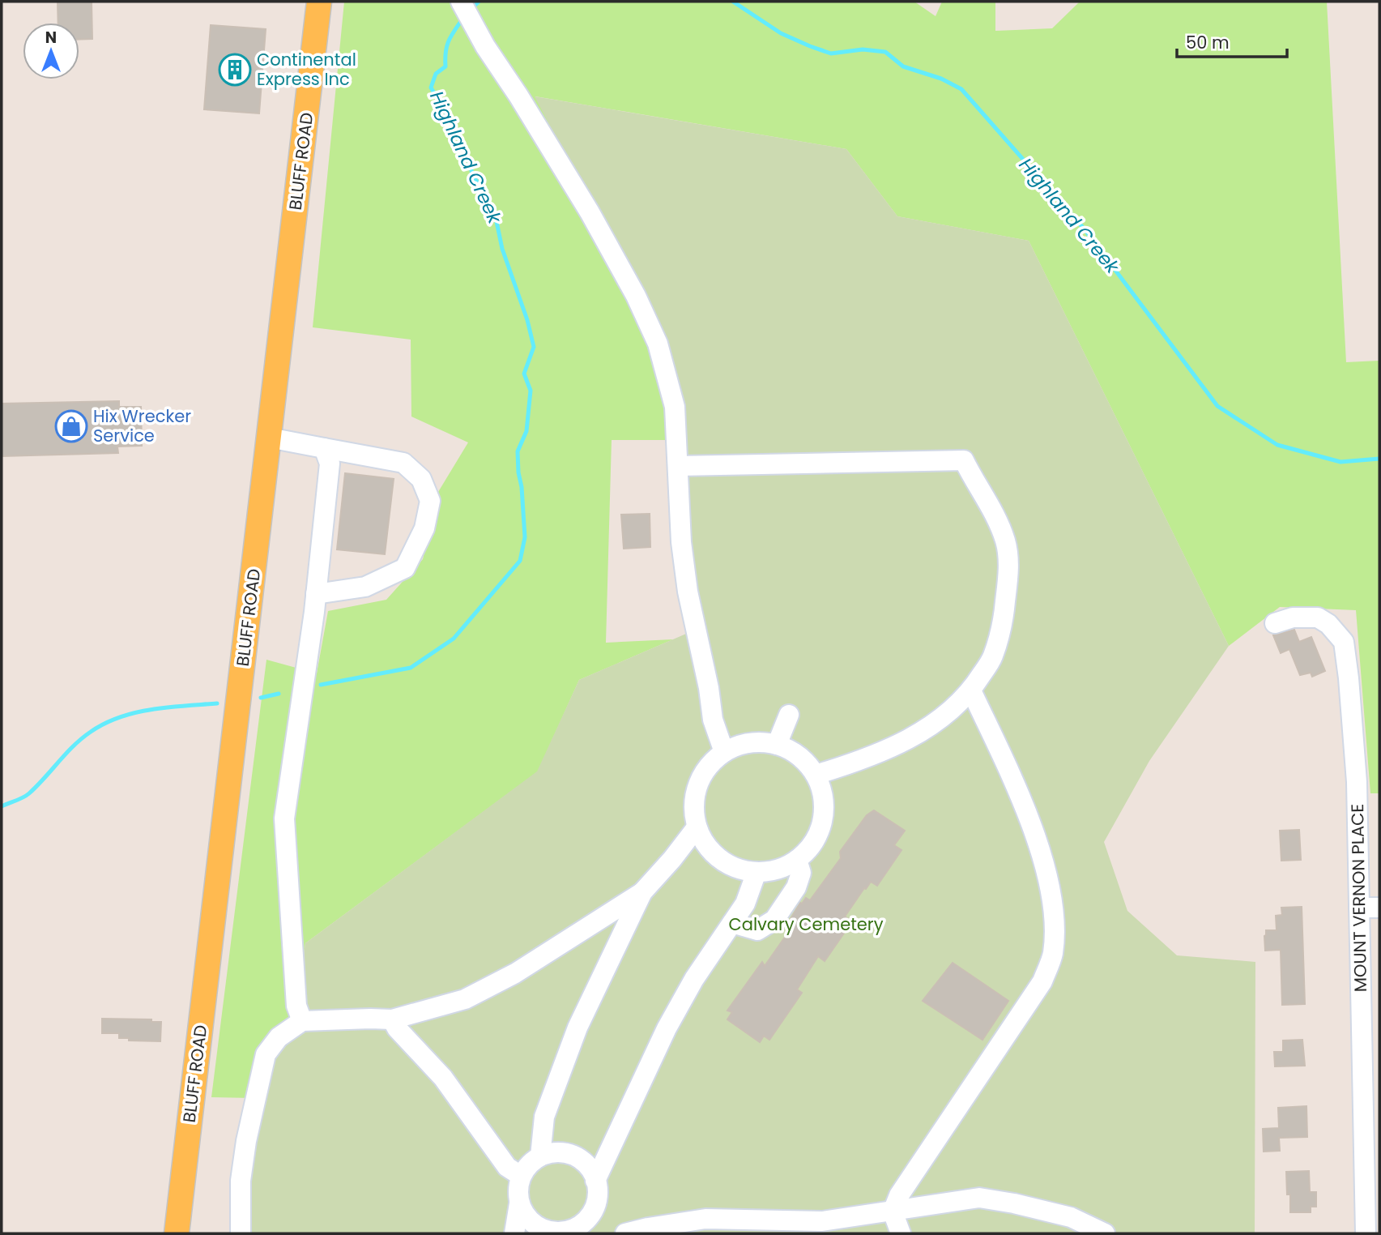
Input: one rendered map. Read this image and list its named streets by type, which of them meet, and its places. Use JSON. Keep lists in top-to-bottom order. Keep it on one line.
{"streets":{"main road":["BLUFF ROAD"],"street":["MOUNT VERNON PLACE"]},"water":["Highland Creek"],"parks":["Calvary Cemetery"],"places":{"building":["Continental Express Inc"],"shop":["Hix Wrecker Service"]},"scale_bar":"50 m","north":"top"}
